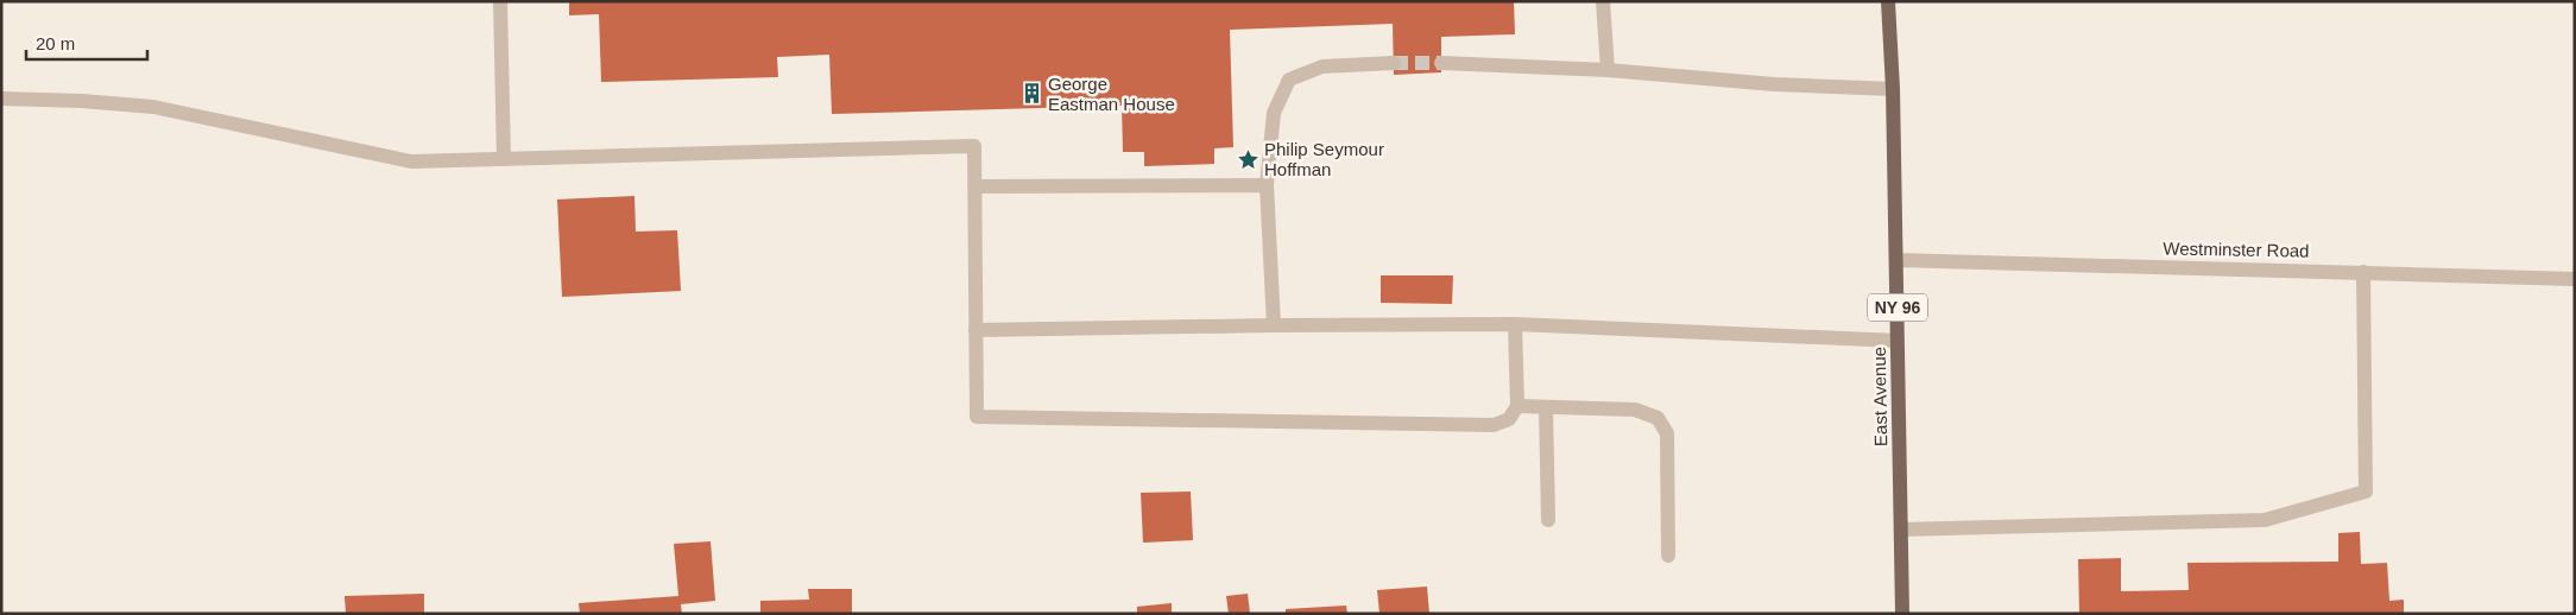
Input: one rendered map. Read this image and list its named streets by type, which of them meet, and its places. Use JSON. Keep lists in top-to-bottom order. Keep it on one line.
{"streets":{"main road":["NY 96","East Avenue"],"street":["Westminster Road"]},"crossings":[["Westminster Road","East Avenue"]],"places":{"building":["George Eastman House"],"place":["Philip Seymour Hoffman"]},"scale_bar":"20 m"}
